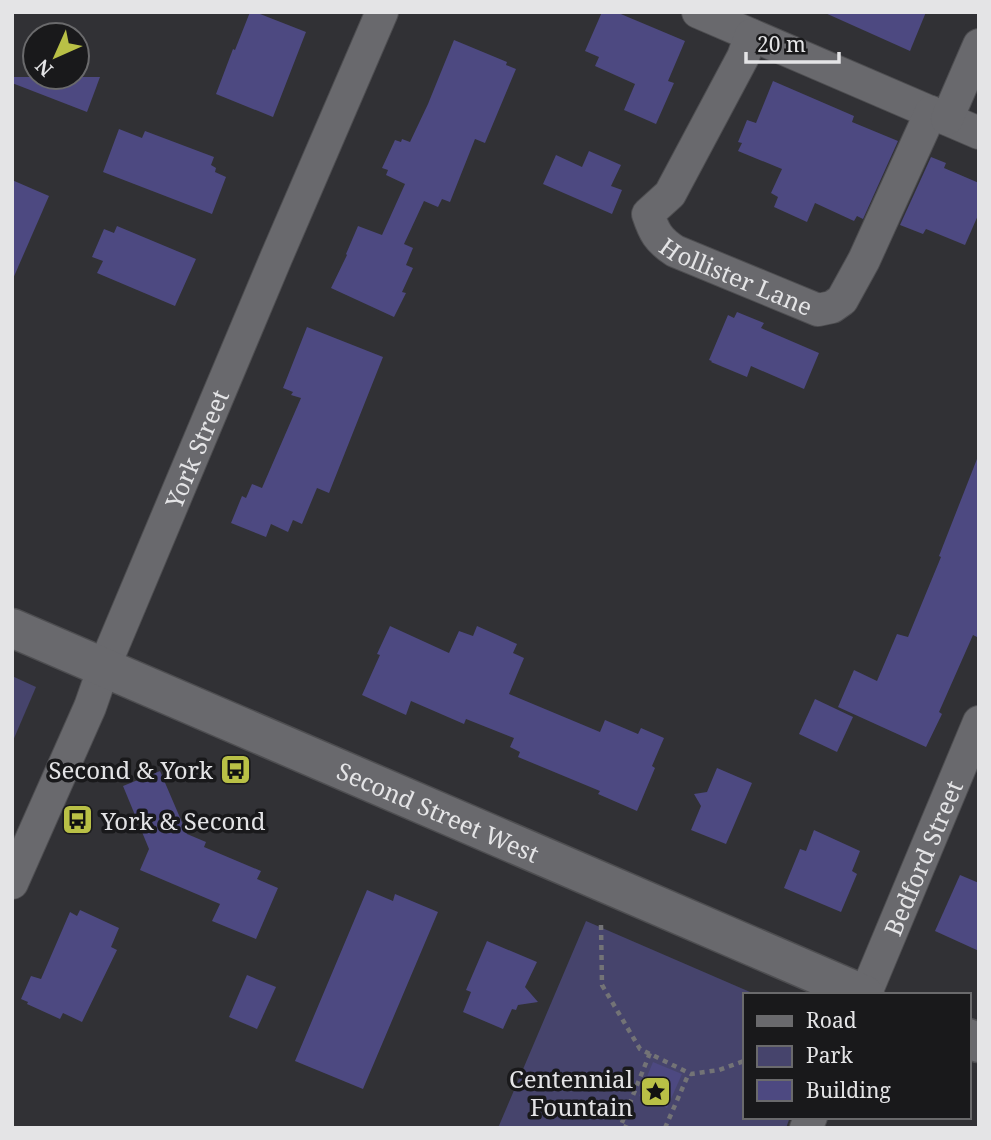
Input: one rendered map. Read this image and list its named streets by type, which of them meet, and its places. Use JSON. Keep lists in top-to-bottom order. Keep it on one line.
{"streets":{"main road":["Second Street West"],"street":["Hollister Lane","York Street","Bedford Street"]},"crossings":[["York Street","Second Street West"]],"places":{"bus stop":["Second & York","York & Second"],"place":["Centennial Fountain"]},"legend":["Road","Park","Building"],"scale_bar":"20 m","north":"bottom left"}
